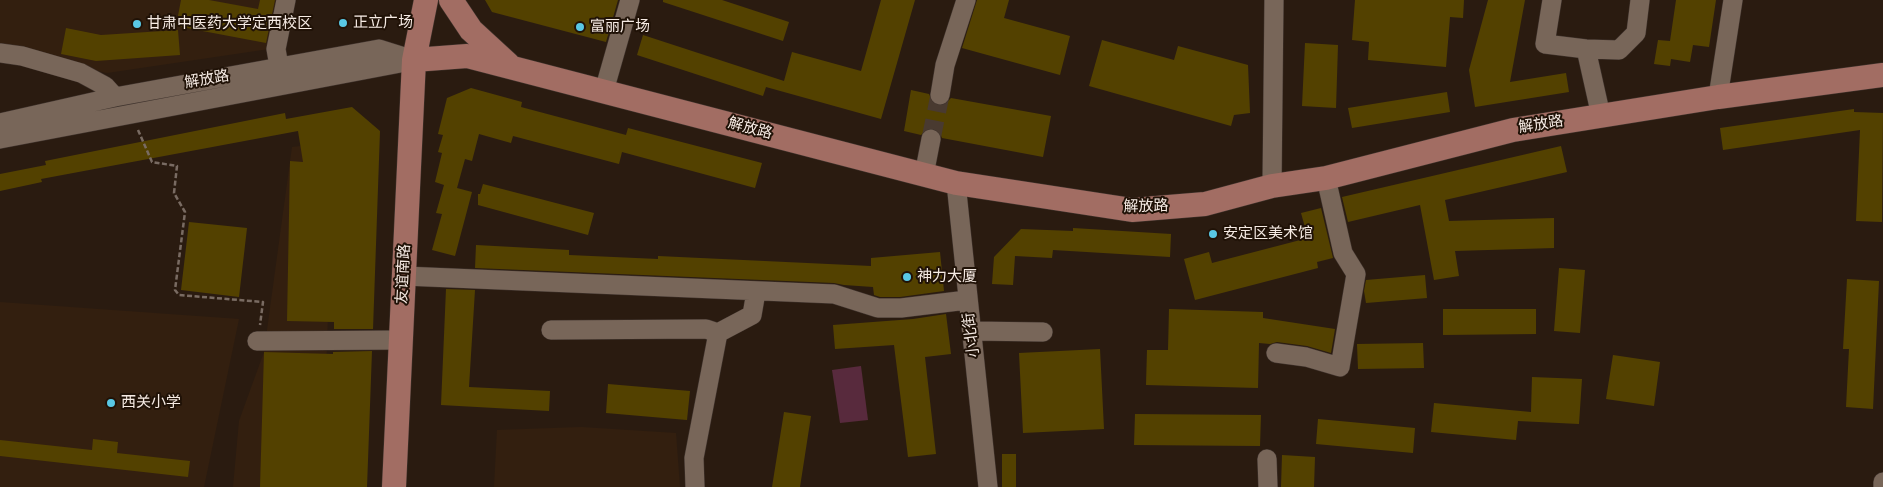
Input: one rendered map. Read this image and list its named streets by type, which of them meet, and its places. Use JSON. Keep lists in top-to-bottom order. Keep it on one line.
{"streets":{"main road":["解放路","友谊南路"],"street":["小北街"]},"crossings":[["解放路","友谊南路"],["解放路","小北街"]],"places":["正立广场","甘肃中医药大学定西校区","富丽广场","安定区美术馆","神力大厦","西关小学"]}
